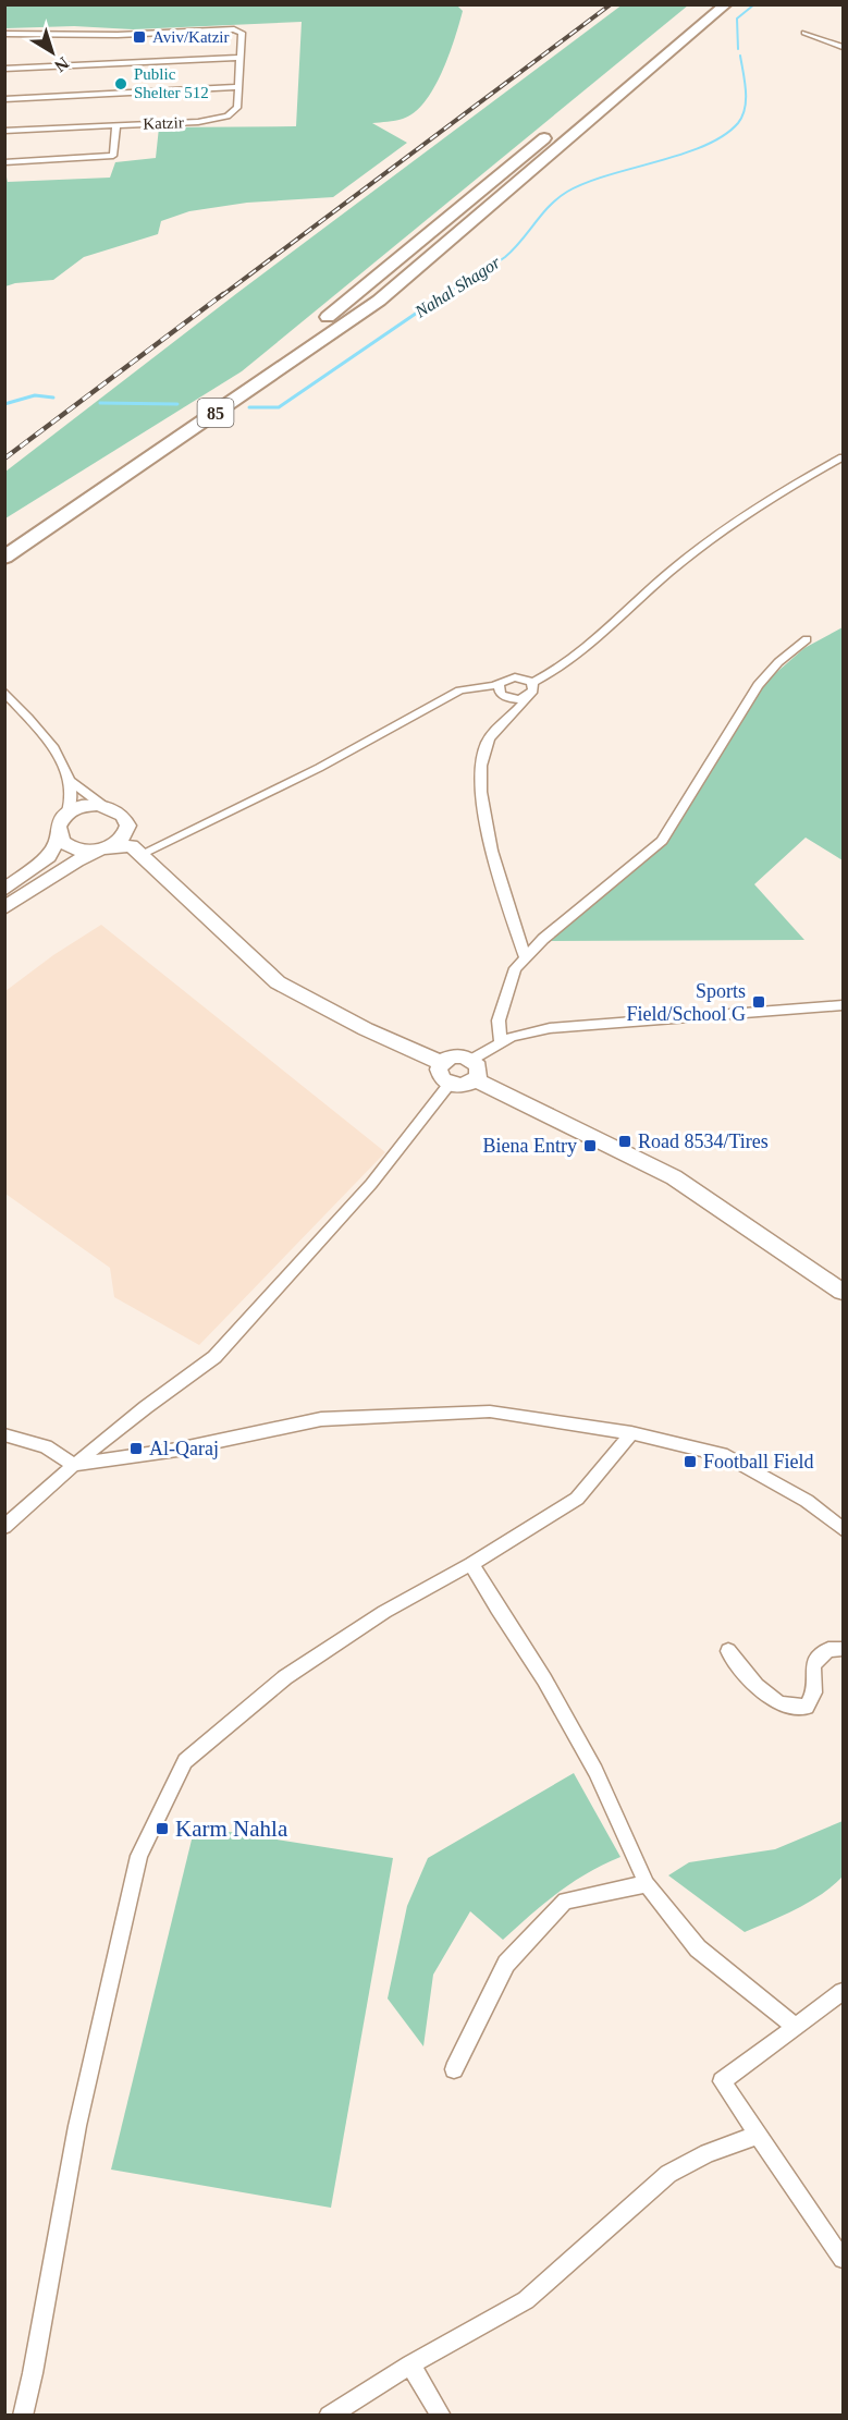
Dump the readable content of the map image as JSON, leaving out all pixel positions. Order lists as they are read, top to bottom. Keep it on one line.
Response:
{"streets":{"highway":["85"],"street":["Katzir"]},"water":["Nahal Shagor"],"places":{"transit":["Aviv/Katzir","Sports Field/School G","Road 8534/Tires","Biena Entry","Al-Qaraj","Football Field","Karm Nahla"],"other":["Public Shelter 512"]},"north":"bottom right"}
